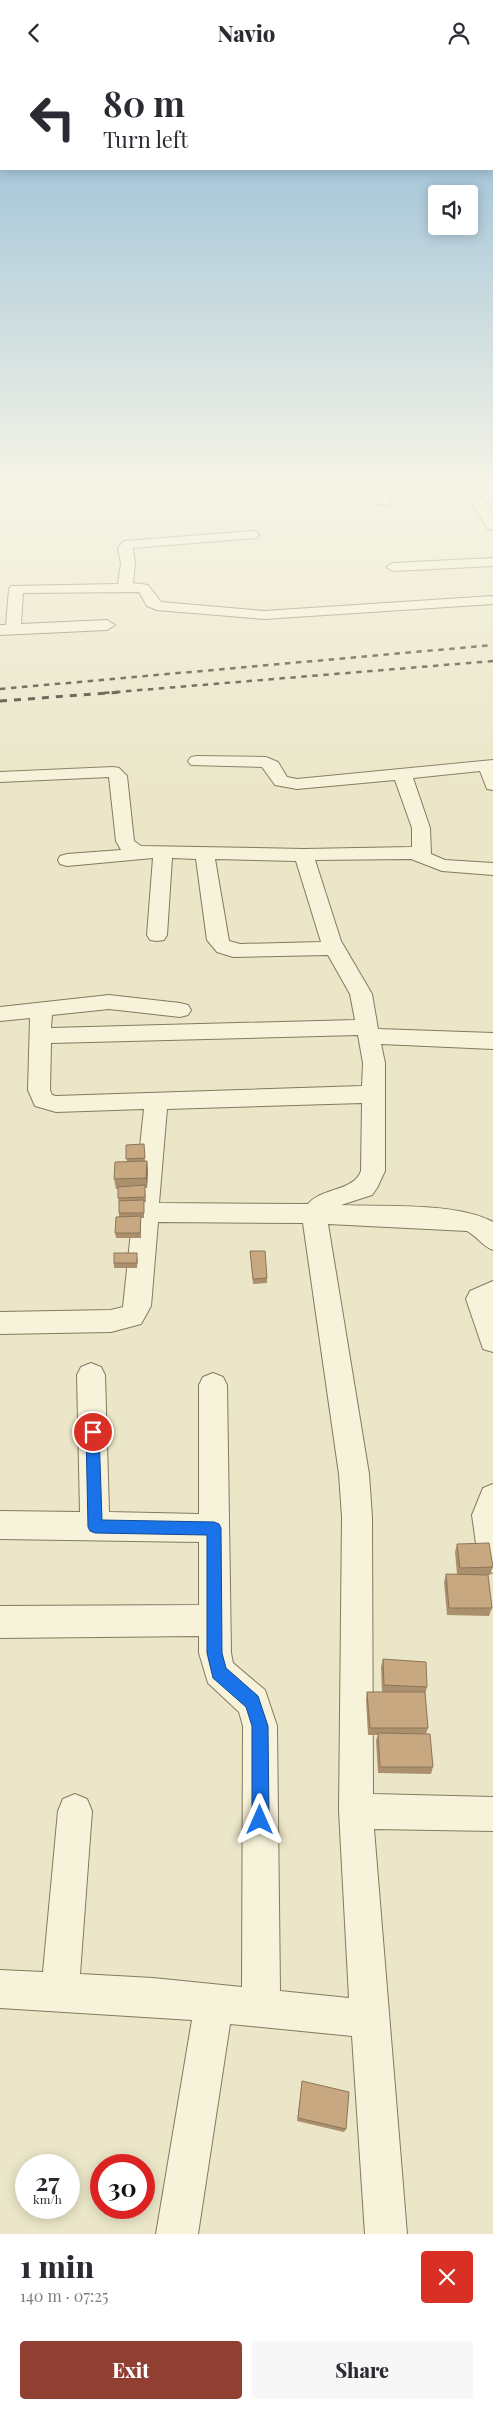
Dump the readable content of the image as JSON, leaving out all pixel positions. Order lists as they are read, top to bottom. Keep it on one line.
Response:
{"page":{"header":"Navio","turn":["80 m","Turn left"],"speed":"27 km/h","limit":"30","heading":["1 min","140 m · 07:25"],"buttons":["Exit","Share"]}}
